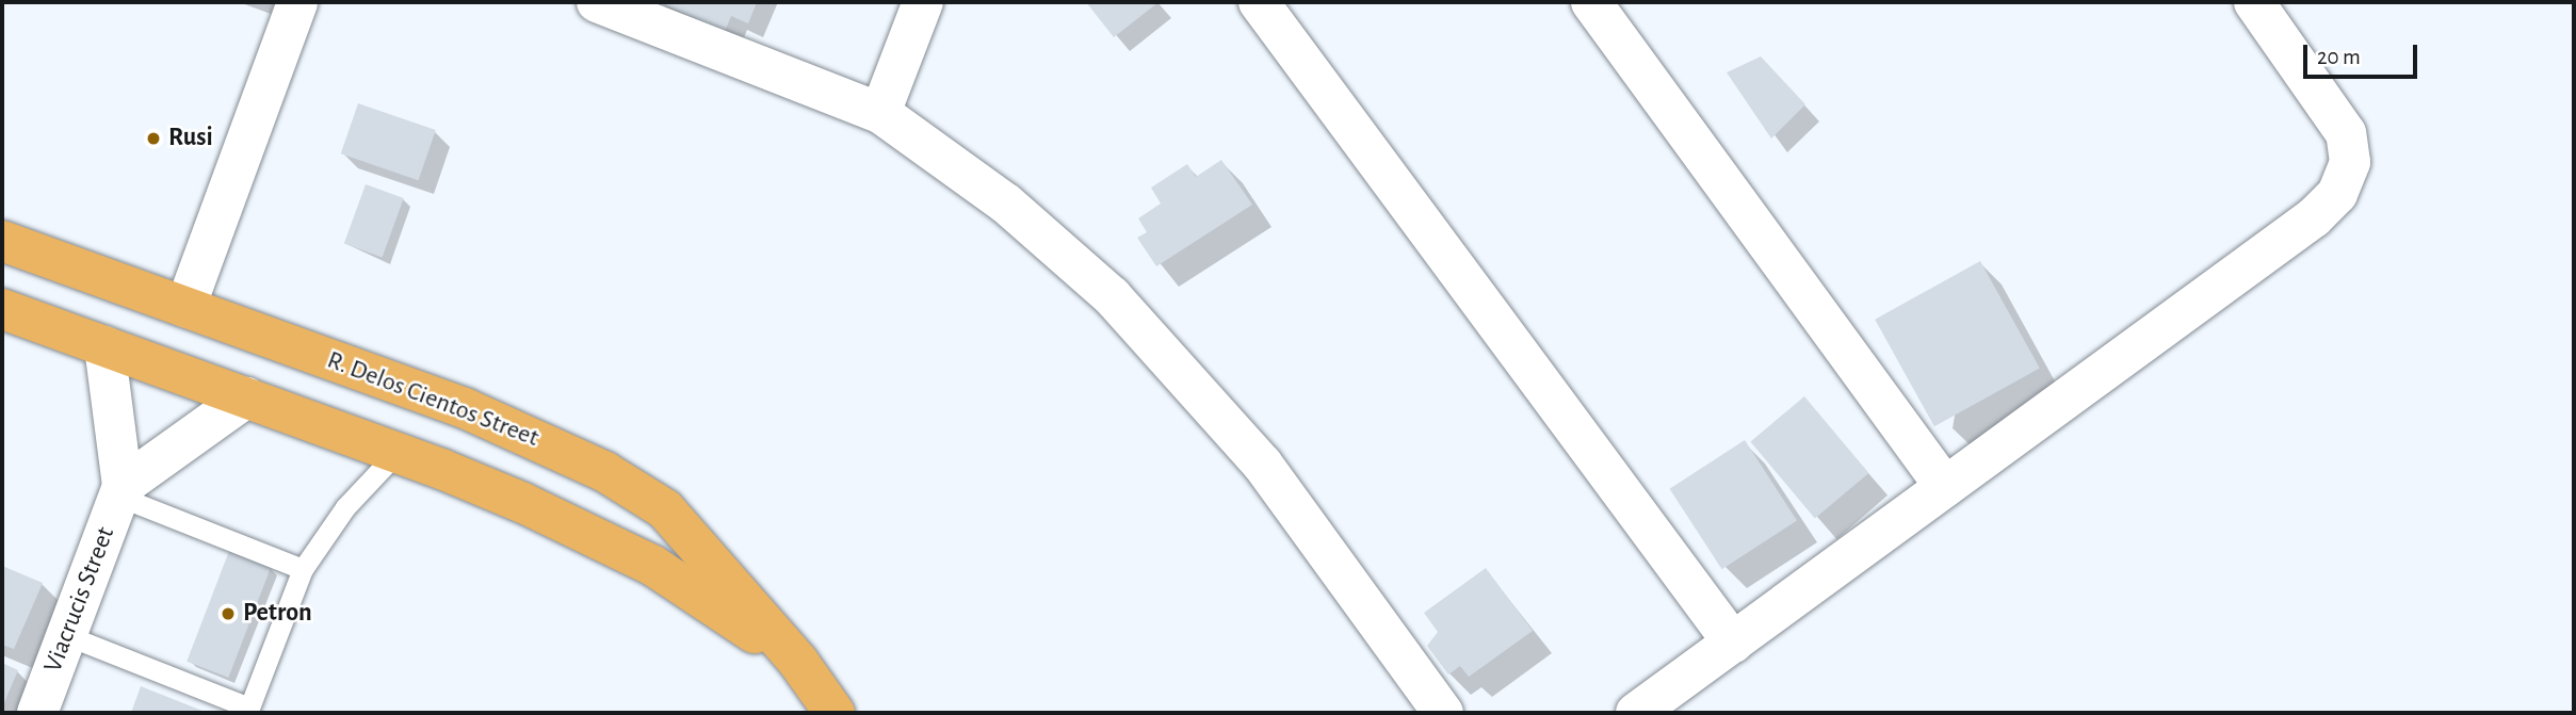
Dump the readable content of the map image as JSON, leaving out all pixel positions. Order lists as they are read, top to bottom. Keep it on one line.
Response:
{"streets":{"highway":["R. Delos Cientos Street"],"street":["Viacrucis Street"]},"crossings":[["R. Delos Cientos Street","Viacrucis Street"]],"places":["Rusi","Petron"],"scale_bar":"20 m"}
